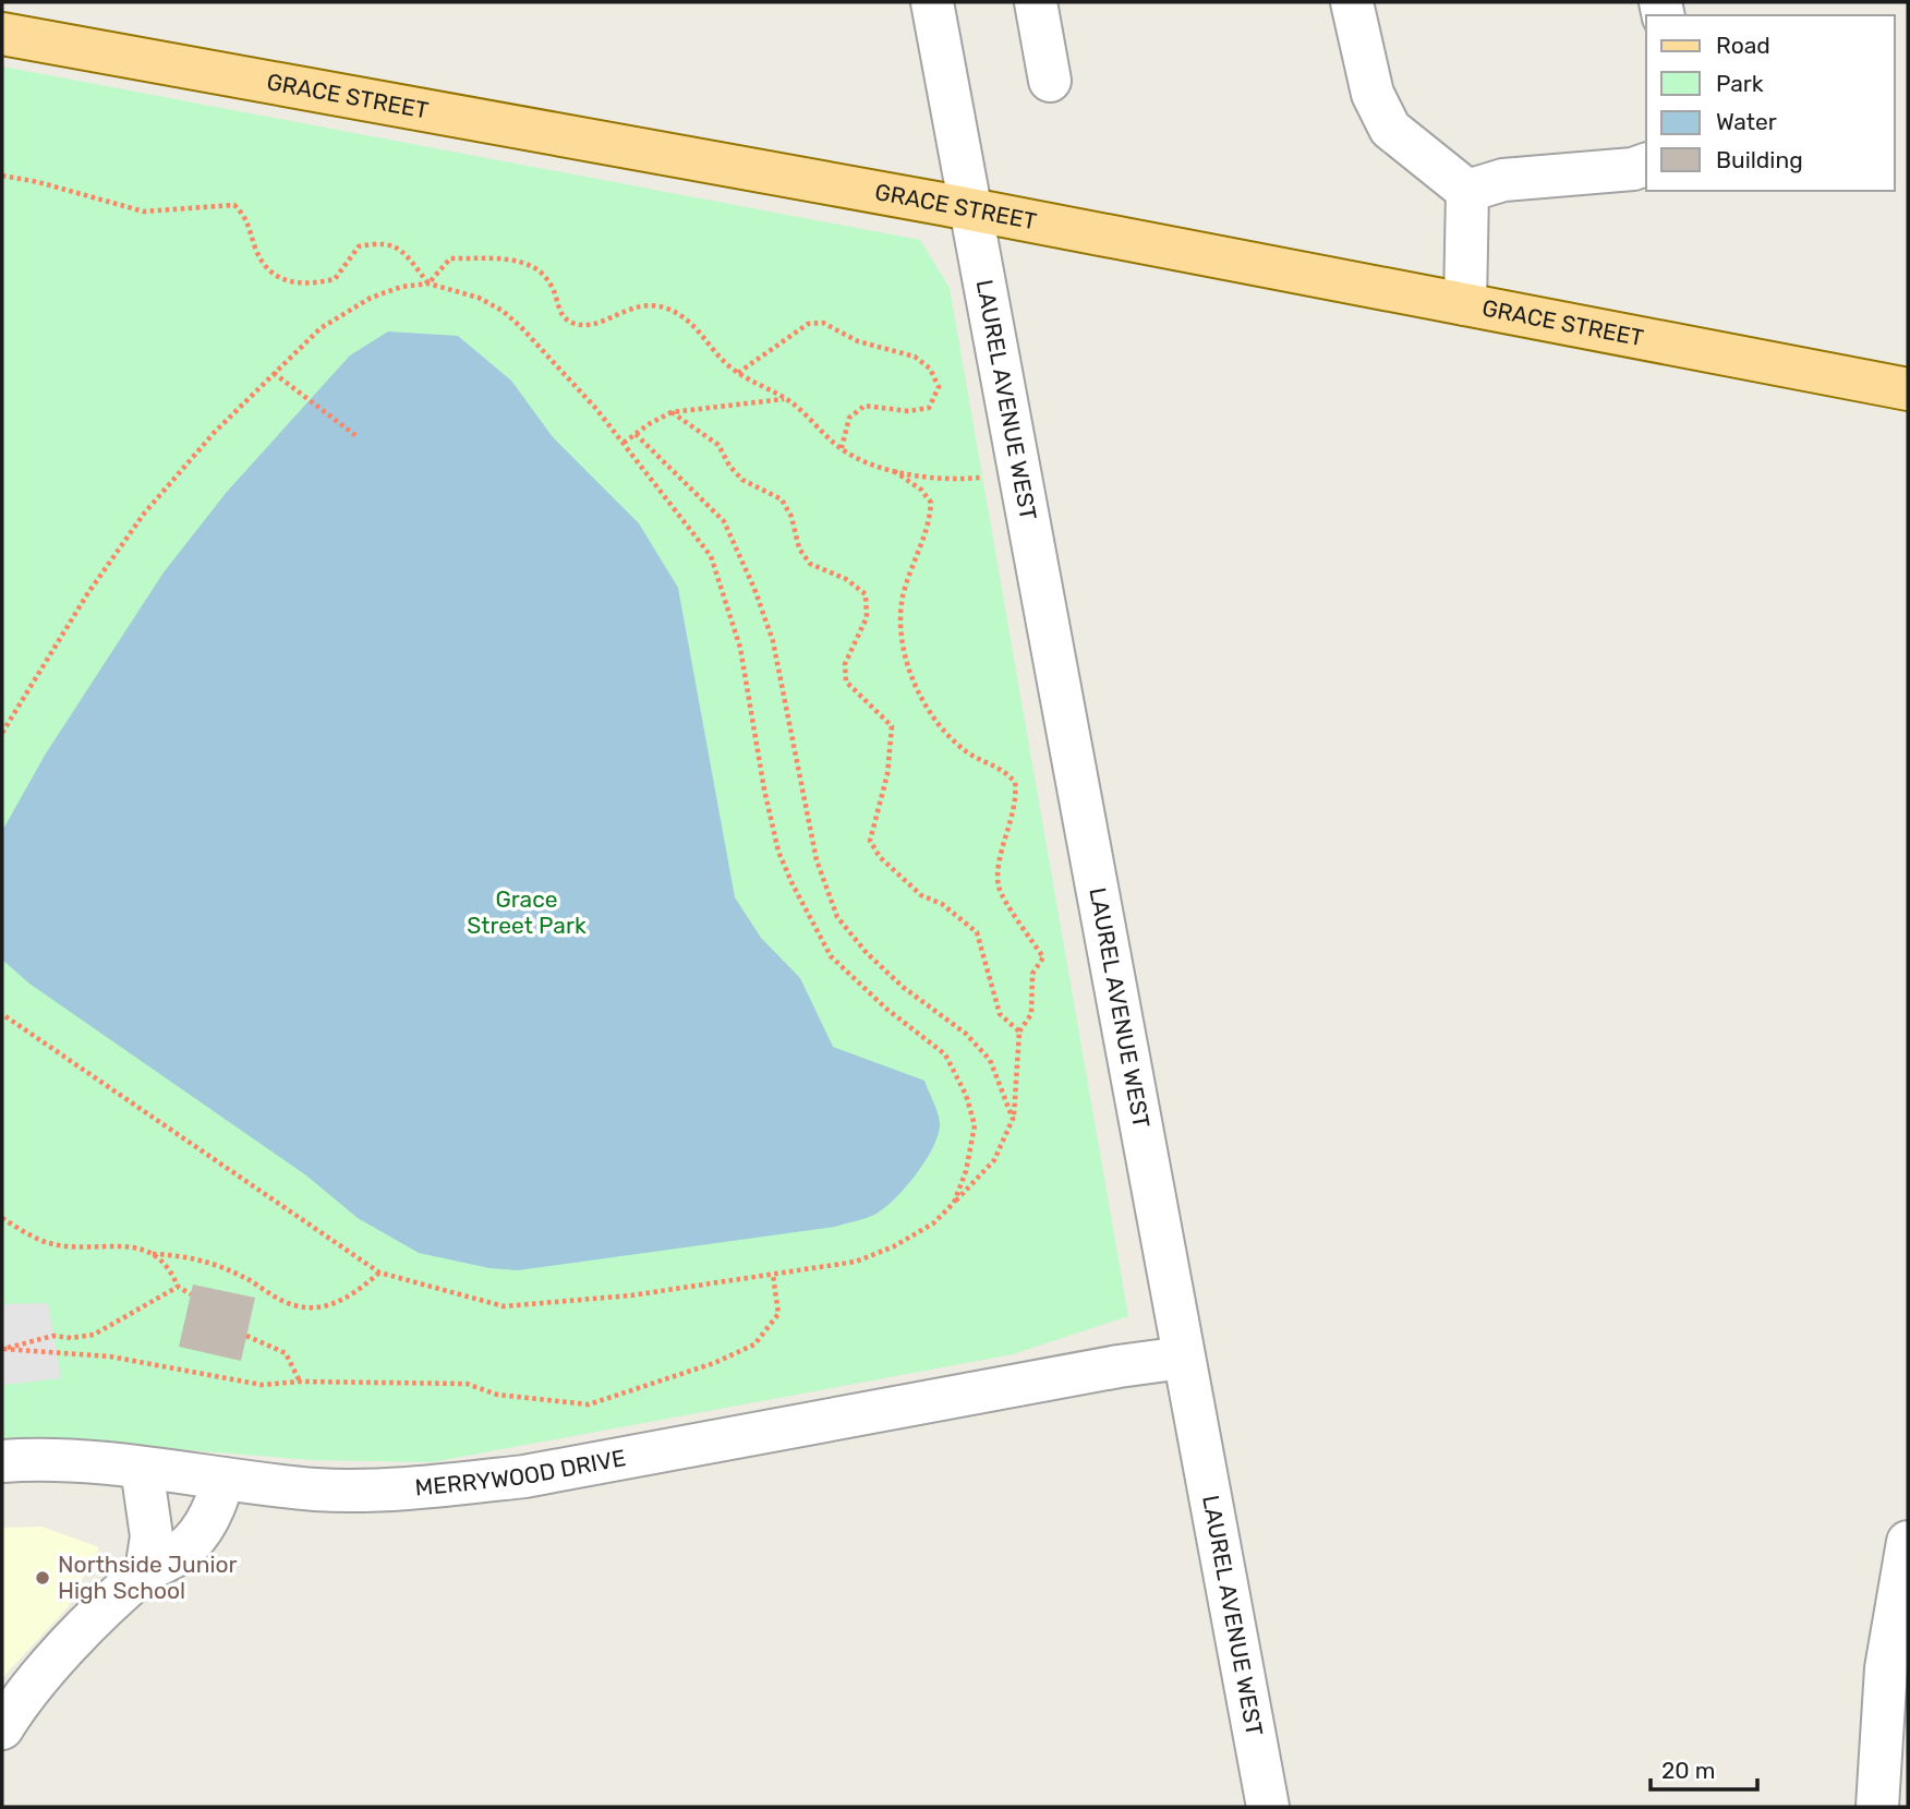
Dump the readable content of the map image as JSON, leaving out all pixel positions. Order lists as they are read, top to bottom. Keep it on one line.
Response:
{"streets":{"main road":["GRACE STREET"],"street":["LAUREL AVENUE WEST","MERRYWOOD DRIVE"]},"crossings":[["GRACE STREET","LAUREL AVENUE WEST"],["LAUREL AVENUE WEST","MERRYWOOD DRIVE"]],"parks":["Grace Street Park"],"places":["Northside Junior High School"],"legend":["Road","Park","Water","Building"],"scale_bar":"20 m"}
